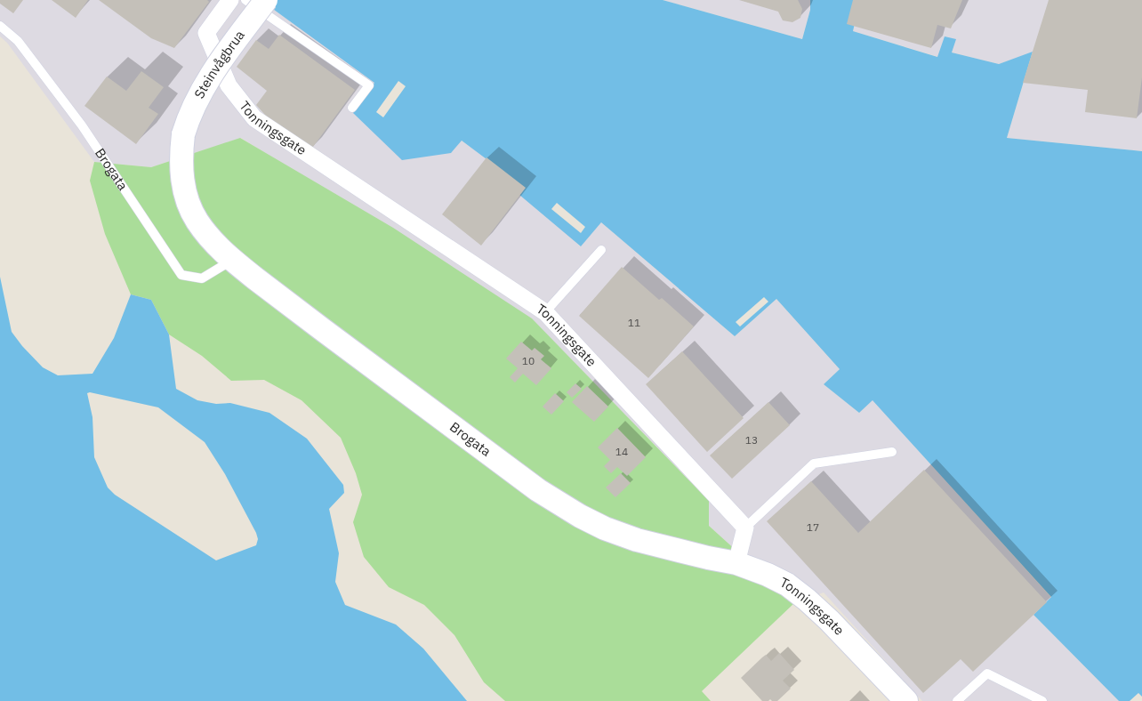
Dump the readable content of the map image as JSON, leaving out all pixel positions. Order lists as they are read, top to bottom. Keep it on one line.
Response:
{"streets":{"main road":["Steinvågbrua","Tonningsgate","Brogata"]},"crossings":[["Steinvågbrua","Brogata"],["Tonningsgate","Brogata"]],"house_numbers":["11","10","13","14","17"]}
